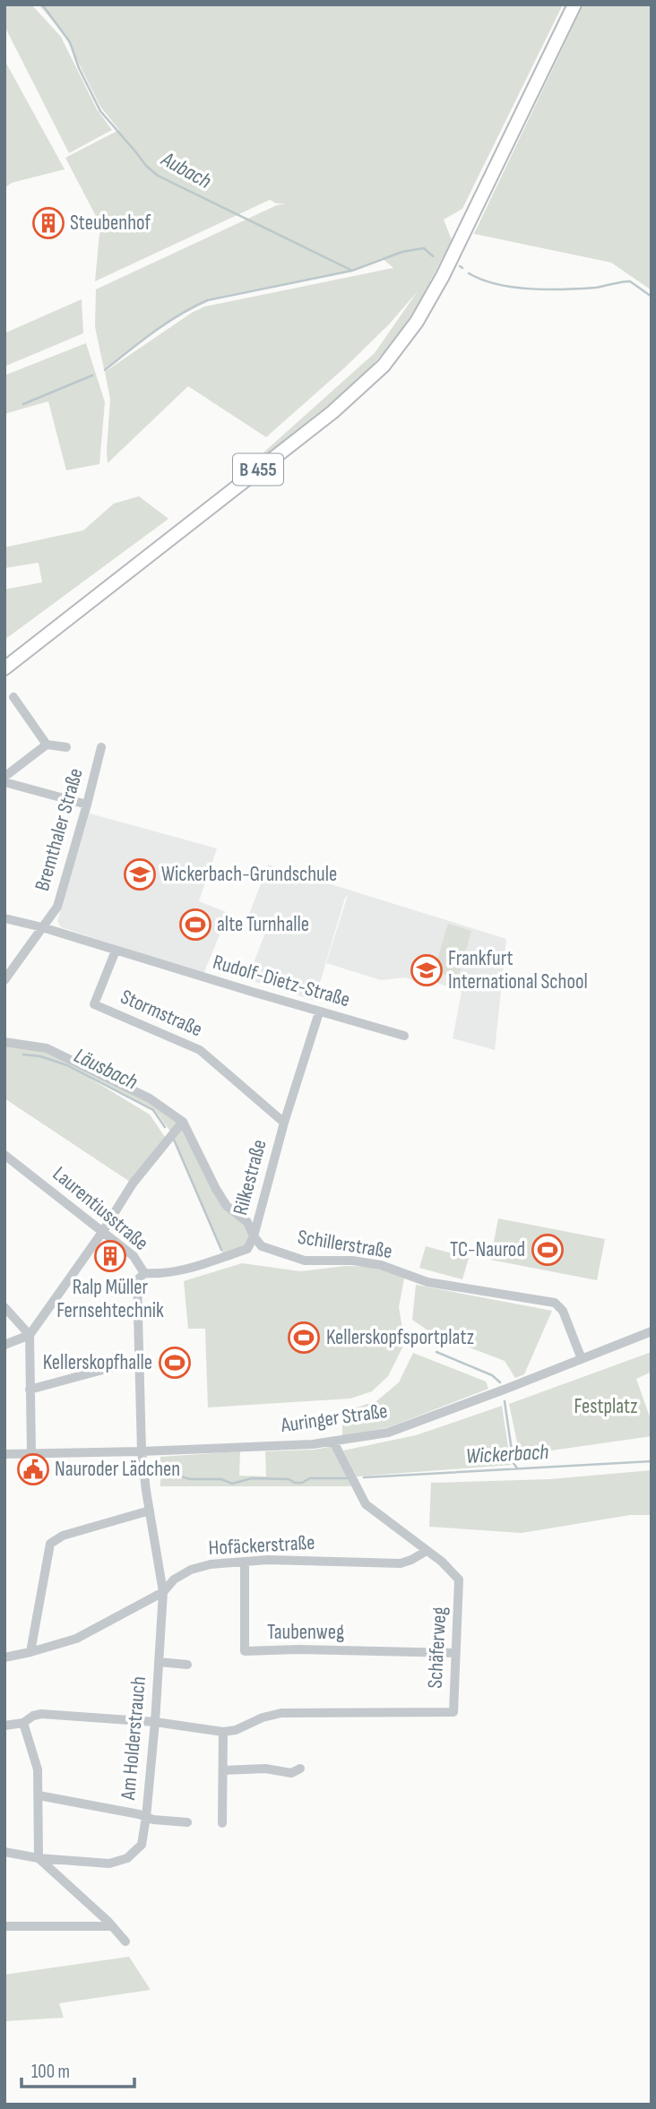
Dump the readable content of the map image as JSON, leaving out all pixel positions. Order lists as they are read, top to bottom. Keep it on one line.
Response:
{"streets":{"main road":["B 455"],"street":["Bremthaler Straße","Rudolf-Dietz-Straße","Stormstraße","Rilkestraße","Laurentiusstraße","Schillerstraße","Auringer Straße","Hofäckerstraße","Taubenweg","Schäferweg","Am Holderstrauch"]},"crossings":[["Bremthaler Straße","Rudolf-Dietz-Straße"],["Rudolf-Dietz-Straße","Stormstraße"],["Rudolf-Dietz-Straße","Rilkestraße"],["Stormstraße","Rilkestraße"],["Rilkestraße","Laurentiusstraße"],["Rilkestraße","Schillerstraße"],["Laurentiusstraße","Auringer Straße"],["Laurentiusstraße","Am Holderstrauch"],["Schillerstraße","Auringer Straße"],["Auringer Straße","Schäferweg"],["Auringer Straße","Am Holderstrauch"],["Hofäckerstraße","Taubenweg"],["Hofäckerstraße","Schäferweg"],["Hofäckerstraße","Am Holderstrauch"],["Taubenweg","Schäferweg"],["Schäferweg","Am Holderstrauch"]],"water":["Aubach","Läusbach","Wickerbach"],"parks":["Festplatz"],"places":{"building":["Steubenhof","Ralp Müller Fernsehtechnik"],"school or university":["Wickerbach-Grundschule","Frankfurt International School"],"sports":["alte Turnhalle","TC-Naurod","Kellerskopfsportplatz","Kellerskopfhalle"],"public building":["Nauroder Lädchen"]},"scale_bar":"100 m"}
